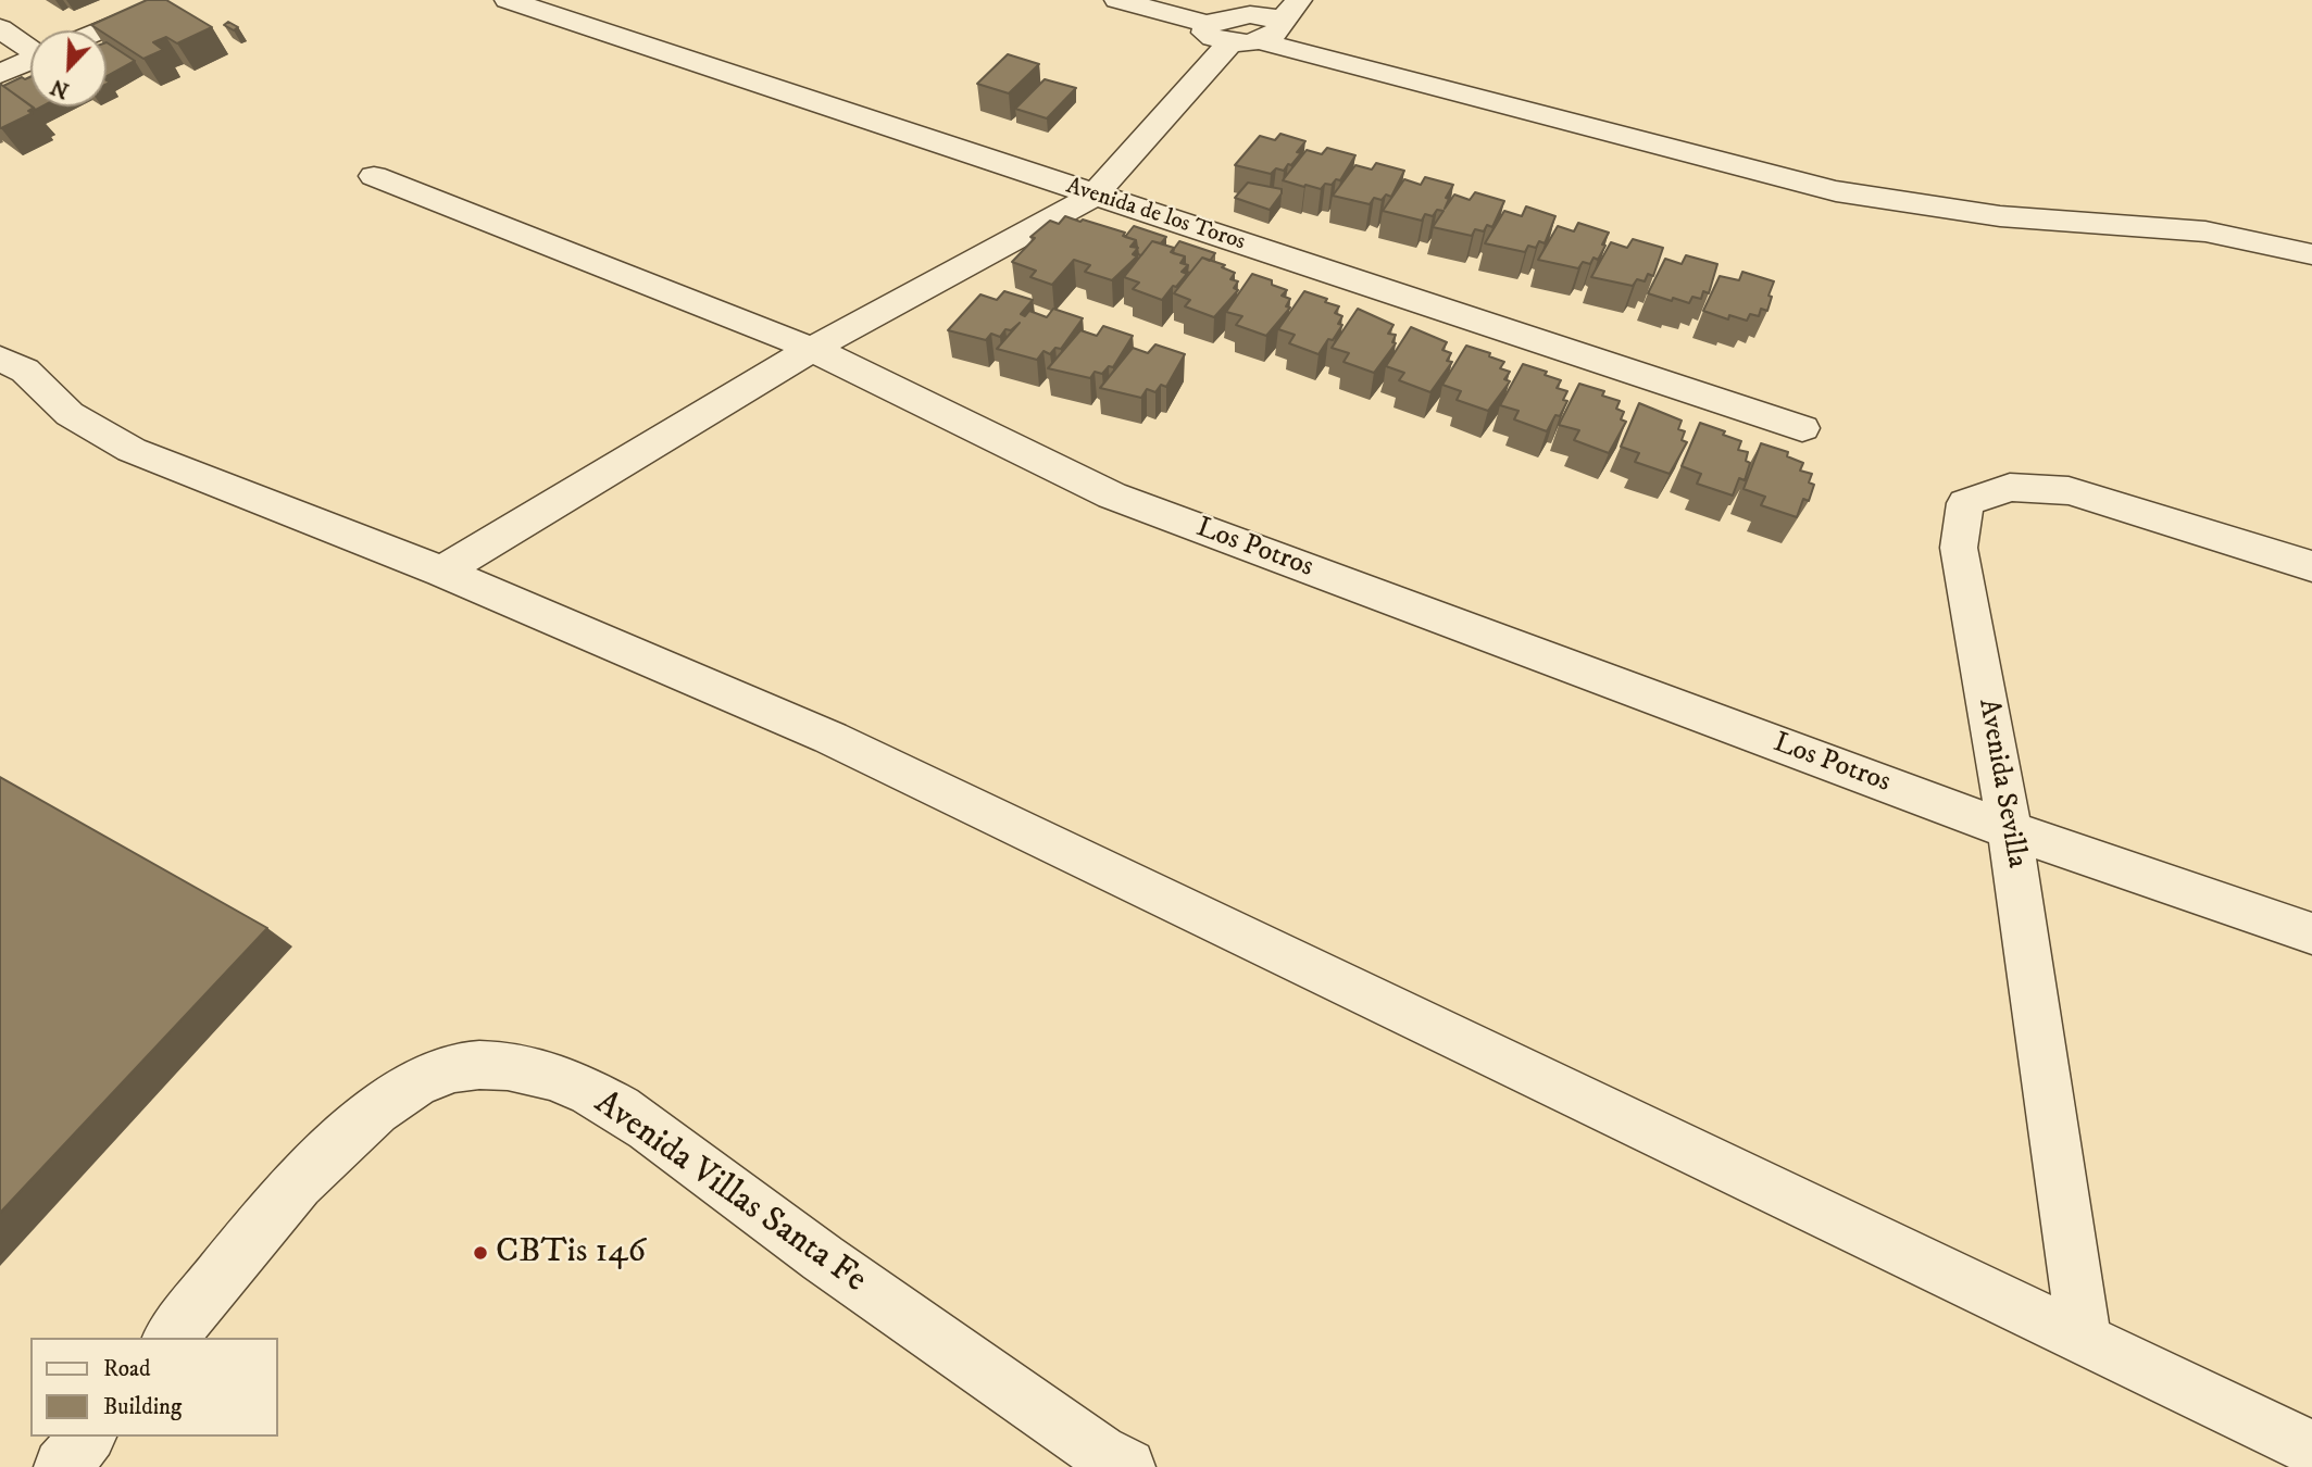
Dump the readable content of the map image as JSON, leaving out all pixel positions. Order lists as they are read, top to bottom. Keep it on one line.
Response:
{"streets":{"street":["Avenida de los Toros","Los Potros","Avenida Sevilla","Avenida Villas Santa Fe"]},"crossings":[["Los Potros","Avenida Sevilla"]],"places":["CBTis 146"],"legend":["Road","Building"],"north":"bottom left"}
